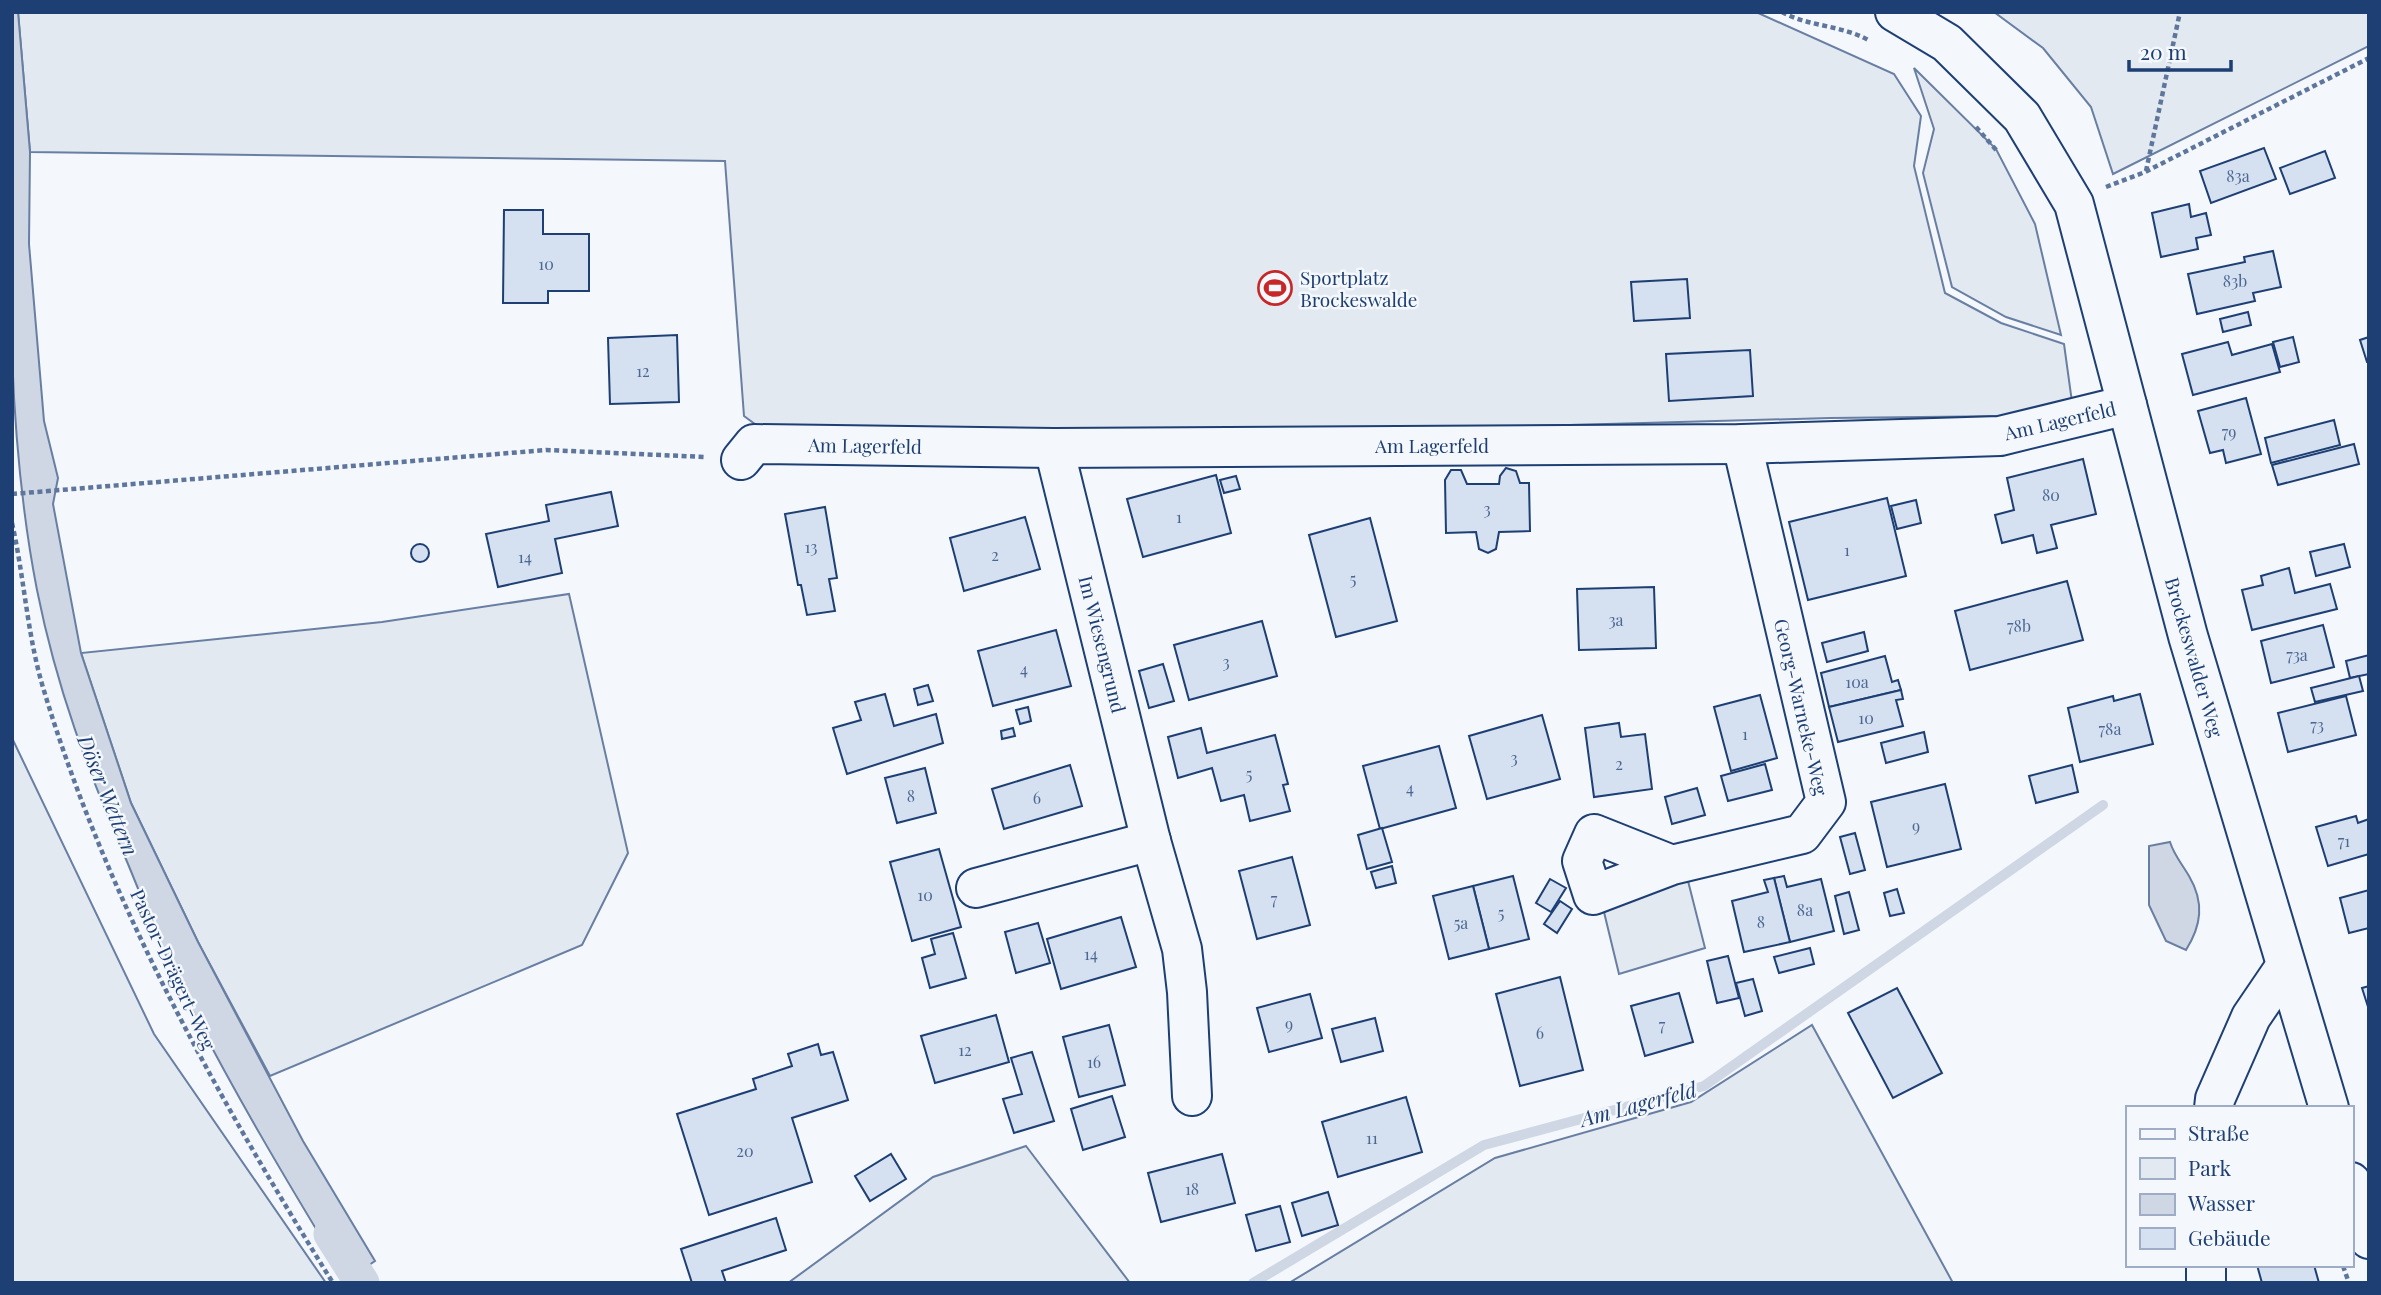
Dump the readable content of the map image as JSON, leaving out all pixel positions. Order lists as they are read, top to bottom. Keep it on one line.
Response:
{"streets":{"street":["Am Lagerfeld","Im Wiesengrund","Brockeswalder Weg","Georg-Warneke-Weg"],"path":["Pastor-Drägert-Weg"]},"crossings":[["Am Lagerfeld","Im Wiesengrund"],["Am Lagerfeld","Brockeswalder Weg"],["Am Lagerfeld","Georg-Warneke-Weg"]],"water":["Döser Wettern","Am Lagerfeld"],"places":{"sports":["Sportplatz Brockeswalde"]},"house_numbers":["83a","10","83b","12","79","80","3","1","13","1","2","14","5","3a","78b","73a","3","4","10a","10","73","78a","1","3","2","5","4","8","6","9","71","10","7","8a","5","8","5a","14","9","7","6","12","16","11","20","18"],"legend":["Straße","Park","Wasser","Gebäude"],"scale_bar":"20 m"}
